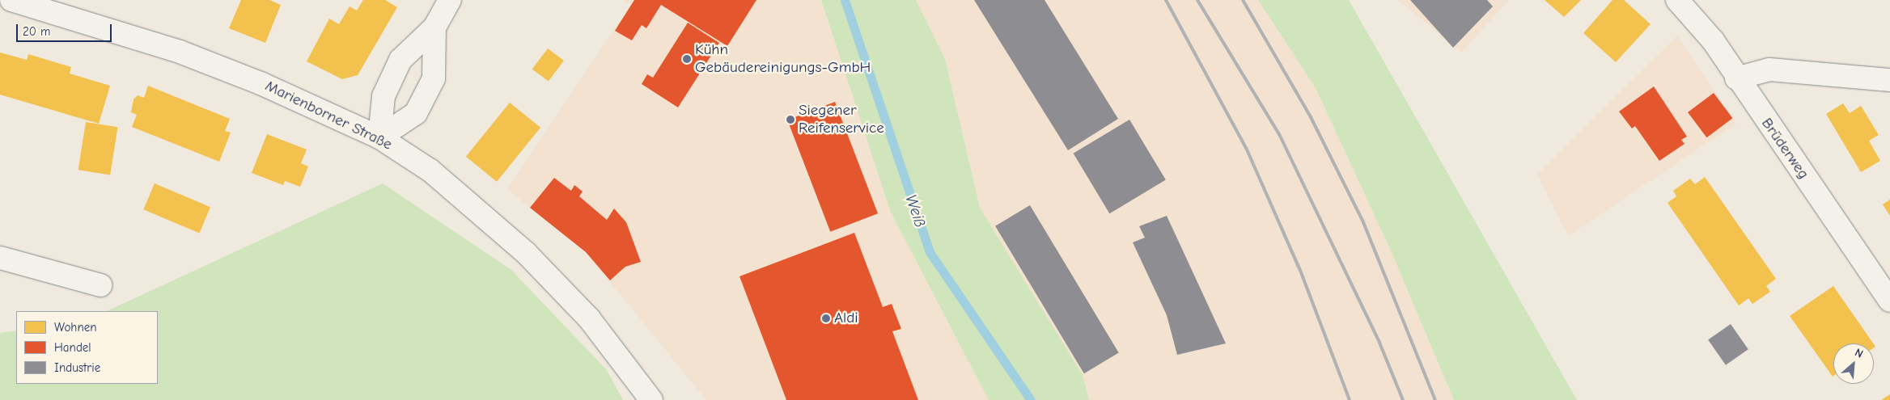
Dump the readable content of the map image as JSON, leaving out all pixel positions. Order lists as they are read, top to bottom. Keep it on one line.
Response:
{"streets":{"street":["Marienborner Straße","Brüderweg"]},"water":["Weiß"],"places":["Kühn Gebäudereinigungs-GmbH","Siegener Reifenservice","Aldi"],"legend":["Wohnen","Handel","Industrie"],"scale_bar":"20 m","north":"top right"}
